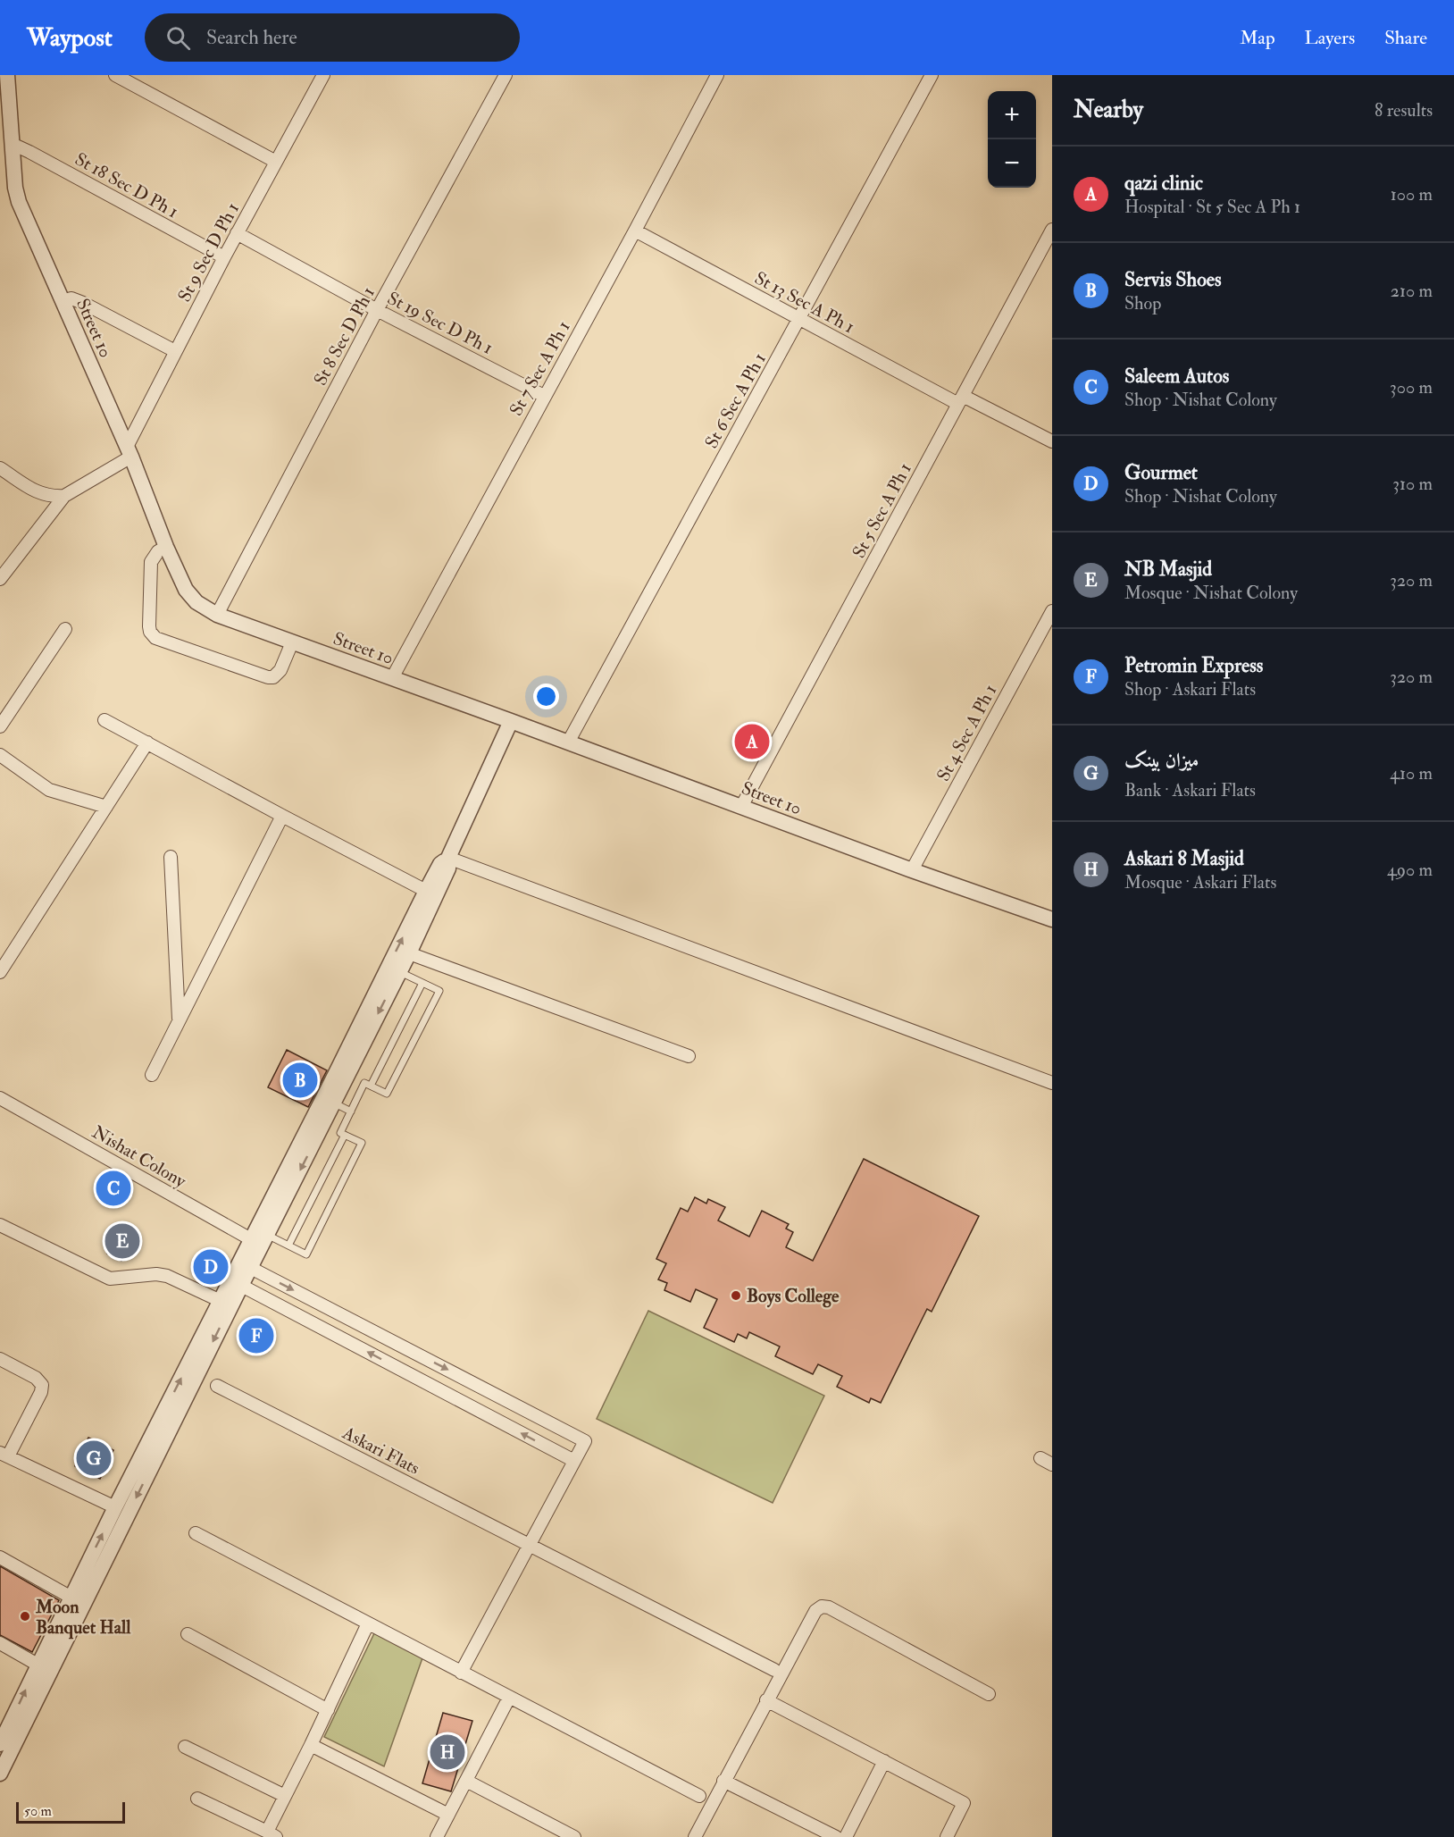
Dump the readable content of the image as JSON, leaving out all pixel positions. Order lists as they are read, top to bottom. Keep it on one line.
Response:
{"streets":{"street":["St 18 Sec D Ph 1","St 9 Sec D Ph 1","St 13 Sec A Ph 1","St 19 Sec D Ph 1","Street 10","St 8 Sec D Ph 1","St 7 Sec A Ph 1","St 6 Sec A Ph 1","St 5 Sec A Ph 1","St 4 Sec A Ph 1","Nishat Colony","Askari Flats"]},"crossings":[["St 18 Sec D Ph 1","St 9 Sec D Ph 1"],["St 18 Sec D Ph 1","Street 10"],["St 9 Sec D Ph 1","St 19 Sec D Ph 1"],["St 9 Sec D Ph 1","Street 10"],["St 13 Sec A Ph 1","St 7 Sec A Ph 1"],["St 13 Sec A Ph 1","St 6 Sec A Ph 1"],["St 13 Sec A Ph 1","St 5 Sec A Ph 1"],["St 19 Sec D Ph 1","St 8 Sec D Ph 1"],["St 19 Sec D Ph 1","St 7 Sec A Ph 1"],["Street 10","St 8 Sec D Ph 1"],["Street 10","St 7 Sec A Ph 1"],["Street 10","St 6 Sec A Ph 1"],["Street 10","St 5 Sec A Ph 1"],["Street 10","St 4 Sec A Ph 1"]],"places":["Boys College","Moon Banquet Hall"],"scale_bar":"50 m","page":{"header":"Waypost","search":"Search here","nav":["Map","Layers","Share"],"heading":["Nearby","8 results"],"map_buttons":["+","−"],"list":[{"mark":"A","name":"qazi clinic","note":"Hospital · St 5 Sec A Ph 1","value":"100 m"},{"mark":"B","name":"Servis Shoes","note":"Shop","value":"210 m"},{"mark":"C","name":"Saleem Autos","note":"Shop · Nishat Colony","value":"300 m"},{"mark":"D","name":"Gourmet","note":"Shop · Nishat Colony","value":"310 m"},{"mark":"E","name":"NB Masjid","note":"Mosque · Nishat Colony","value":"320 m"},{"mark":"F","name":"Petromin Express","note":"Shop · Askari Flats","value":"320 m"},{"mark":"G","name":"میزان بینک","note":"Bank · Askari Flats","value":"410 m"},{"mark":"H","name":"Askari 8 Masjid","note":"Mosque · Askari Flats","value":"490 m"}],"pins":["A","B","C","E","D","F","G","H"],"scale":"50 m"}}
